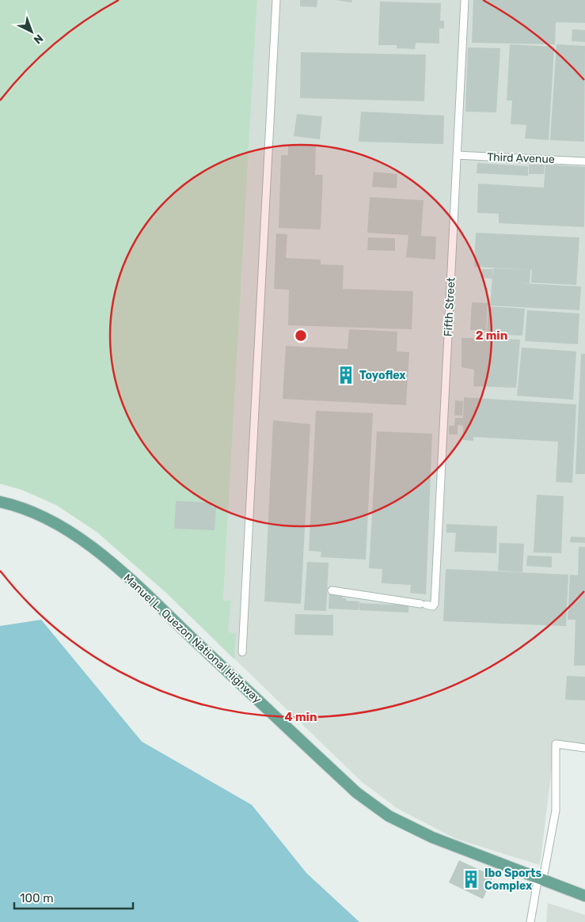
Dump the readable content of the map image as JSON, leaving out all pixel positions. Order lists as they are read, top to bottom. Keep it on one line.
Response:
{"streets":{"main road":["Manuel L. Quezon National Highway"],"street":["Third Avenue","Fifth Street"]},"crossings":[["Third Avenue","Fifth Street"]],"places":{"building":["Toyoflex","Ibo Sports Complex"]},"scale_bar":"100 m","north":"bottom right","rings":["2 min","4 min"]}
